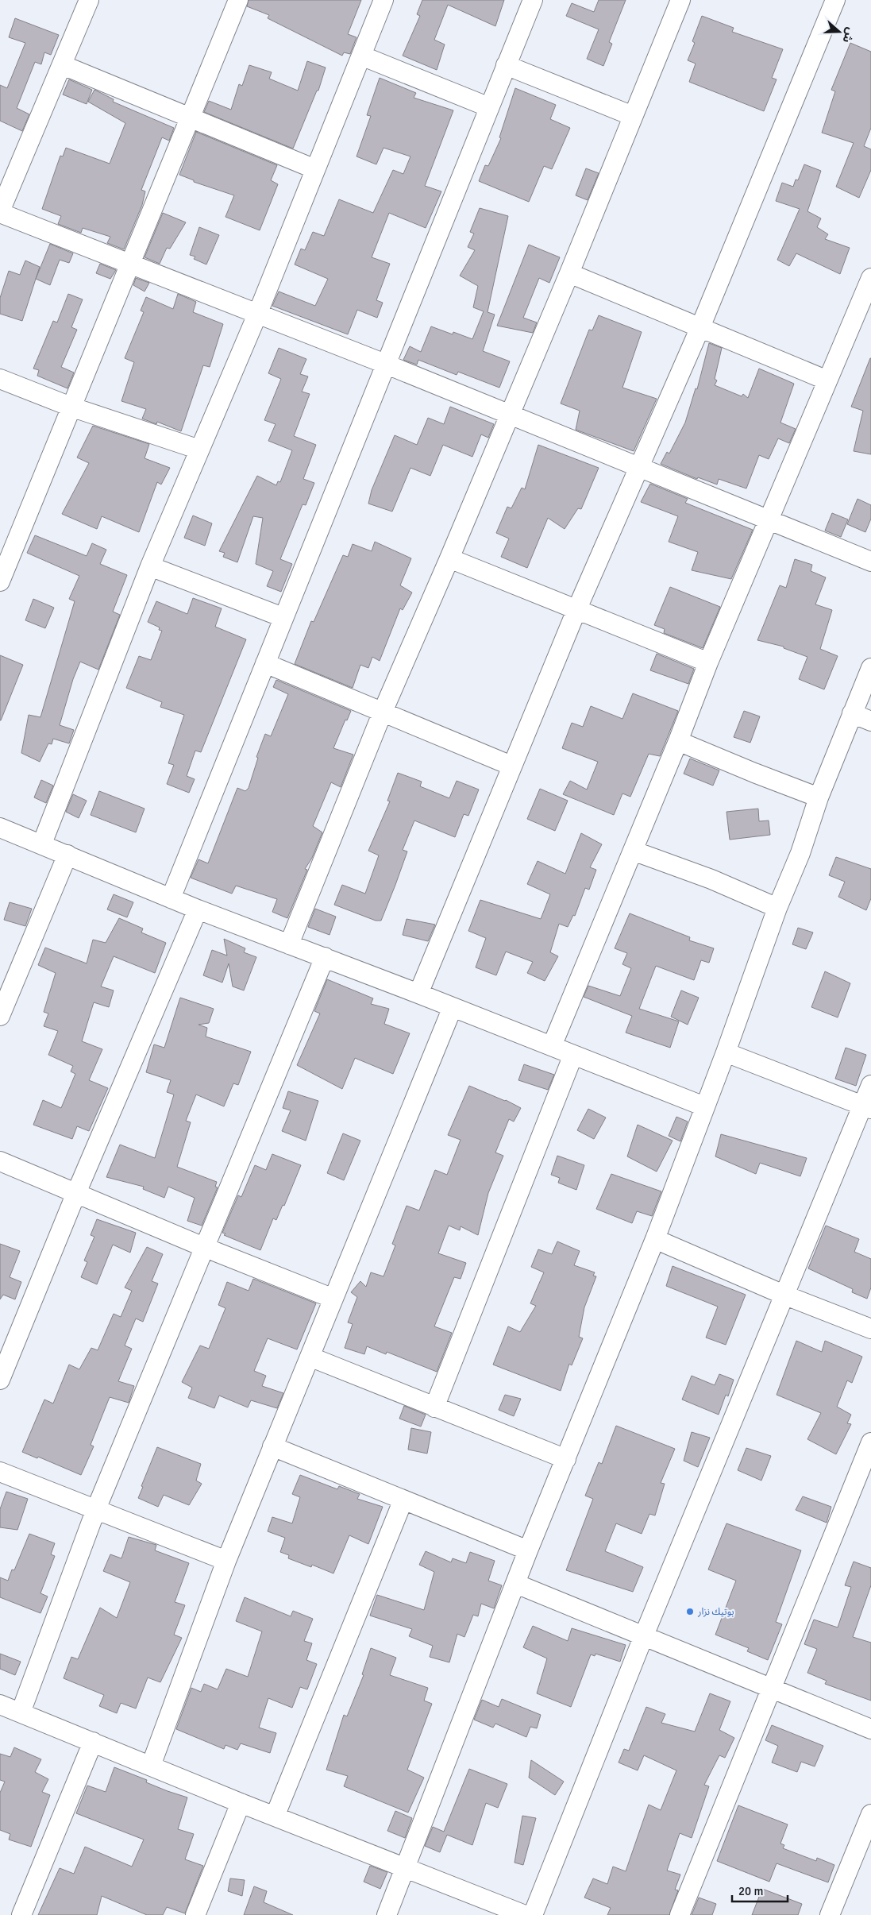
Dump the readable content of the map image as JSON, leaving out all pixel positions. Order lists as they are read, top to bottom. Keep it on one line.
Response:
{"places":["بوتيك نزار"],"scale_bar":"20 m","north":"right"}
